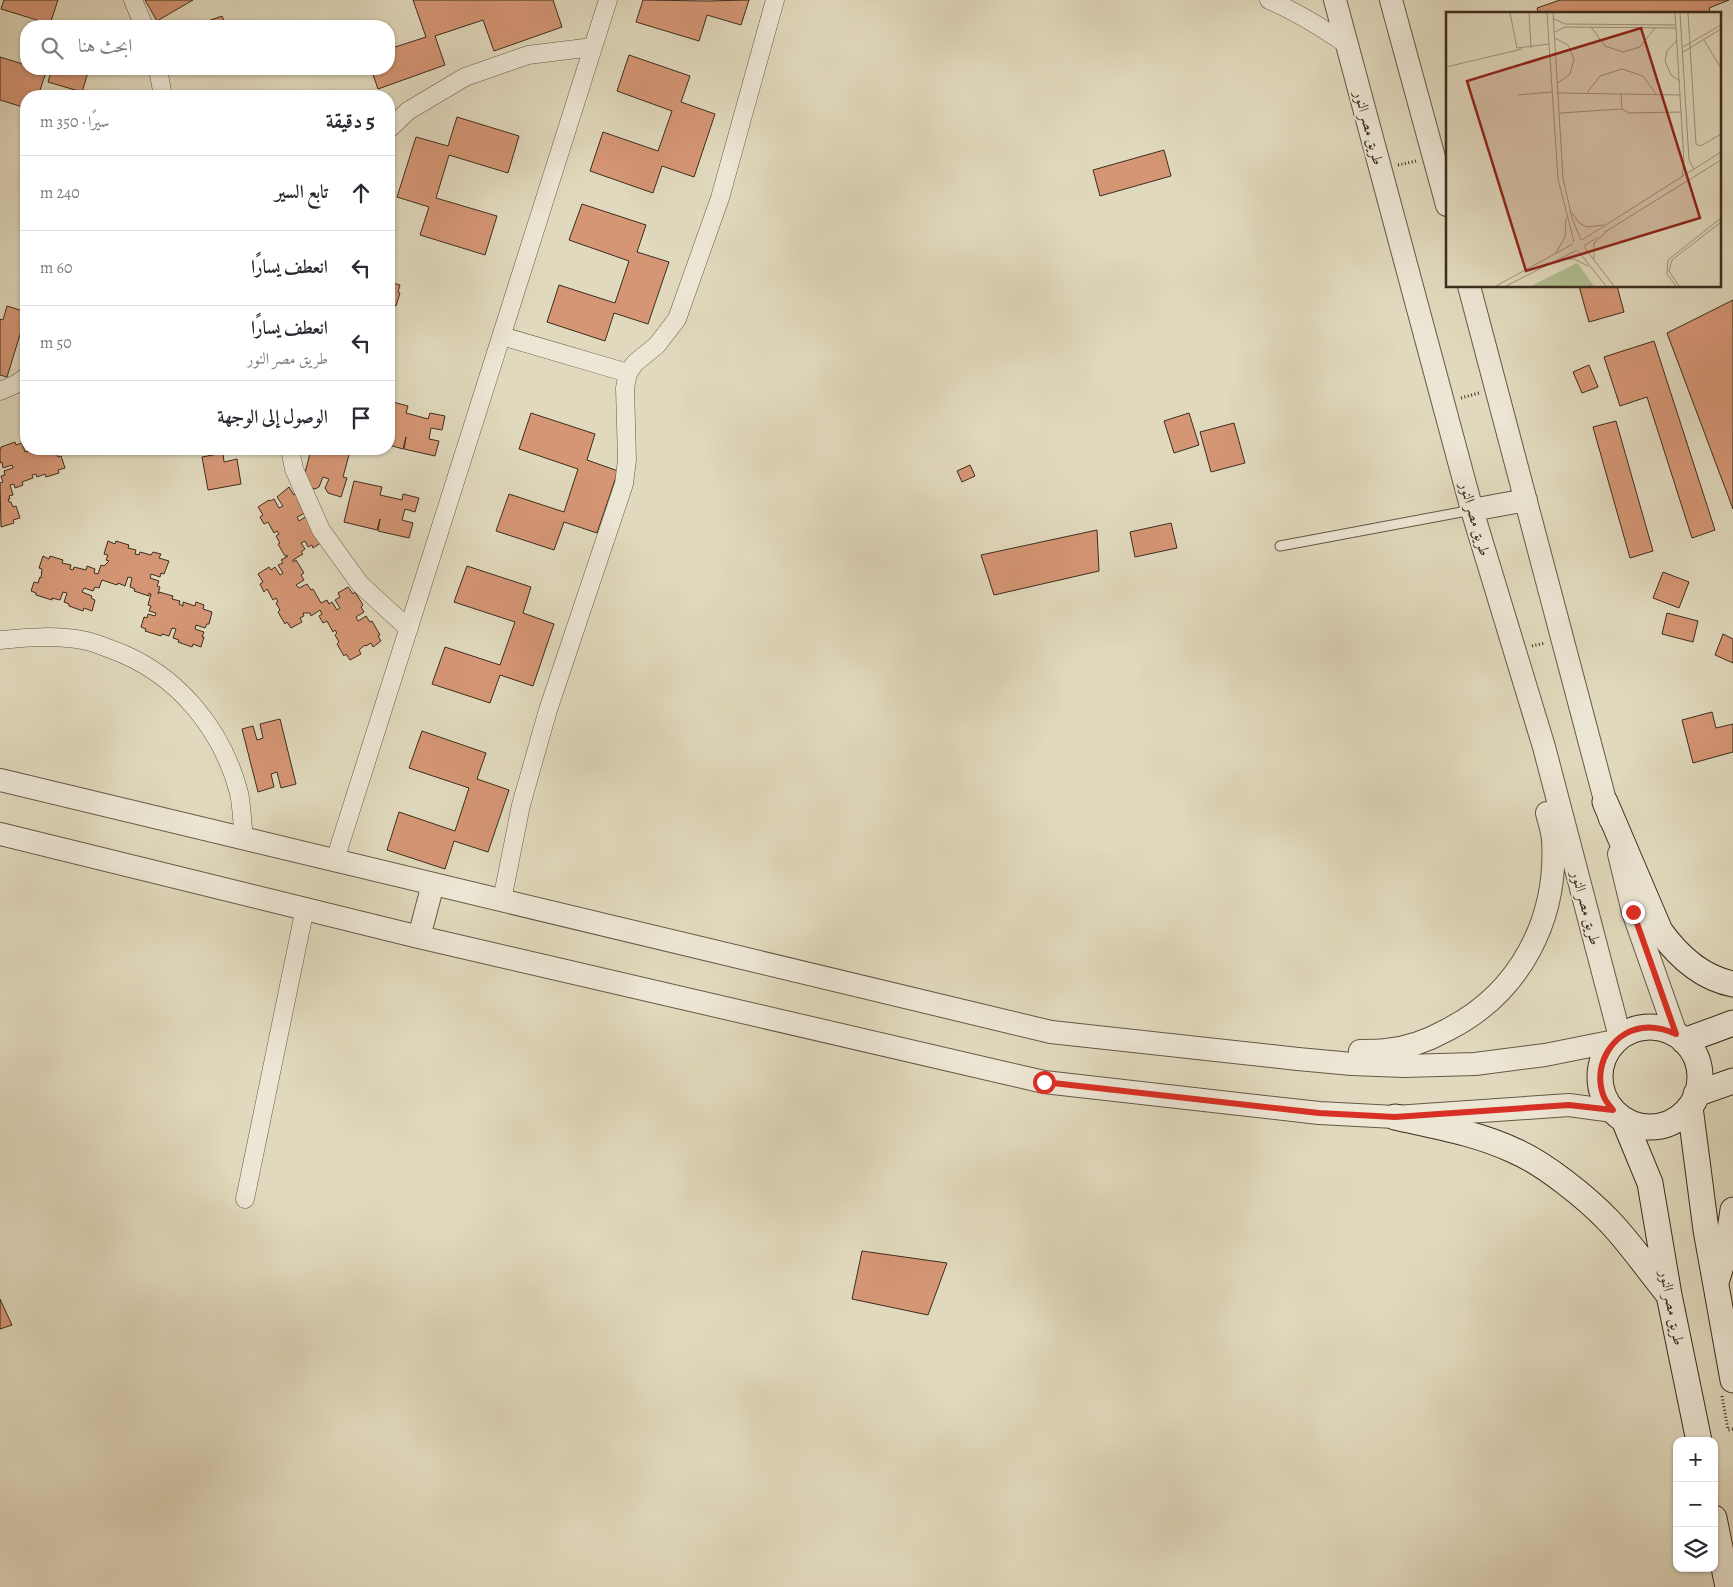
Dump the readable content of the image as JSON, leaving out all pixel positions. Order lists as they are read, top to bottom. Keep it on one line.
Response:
{"streets":{"main road":["طريق مصر النور"]},"page":{"search":"ابحث هنا","heading":["5 دقيقة","سيرًا · 350 m"],"list":[["تابع السير","240 m"],["انعطف يسارًا","60 m"],["انعطف يسارًا","طريق مصر النور","50 m"],"الوصول إلى الوجهة"],"map_buttons":["+","−"]}}
